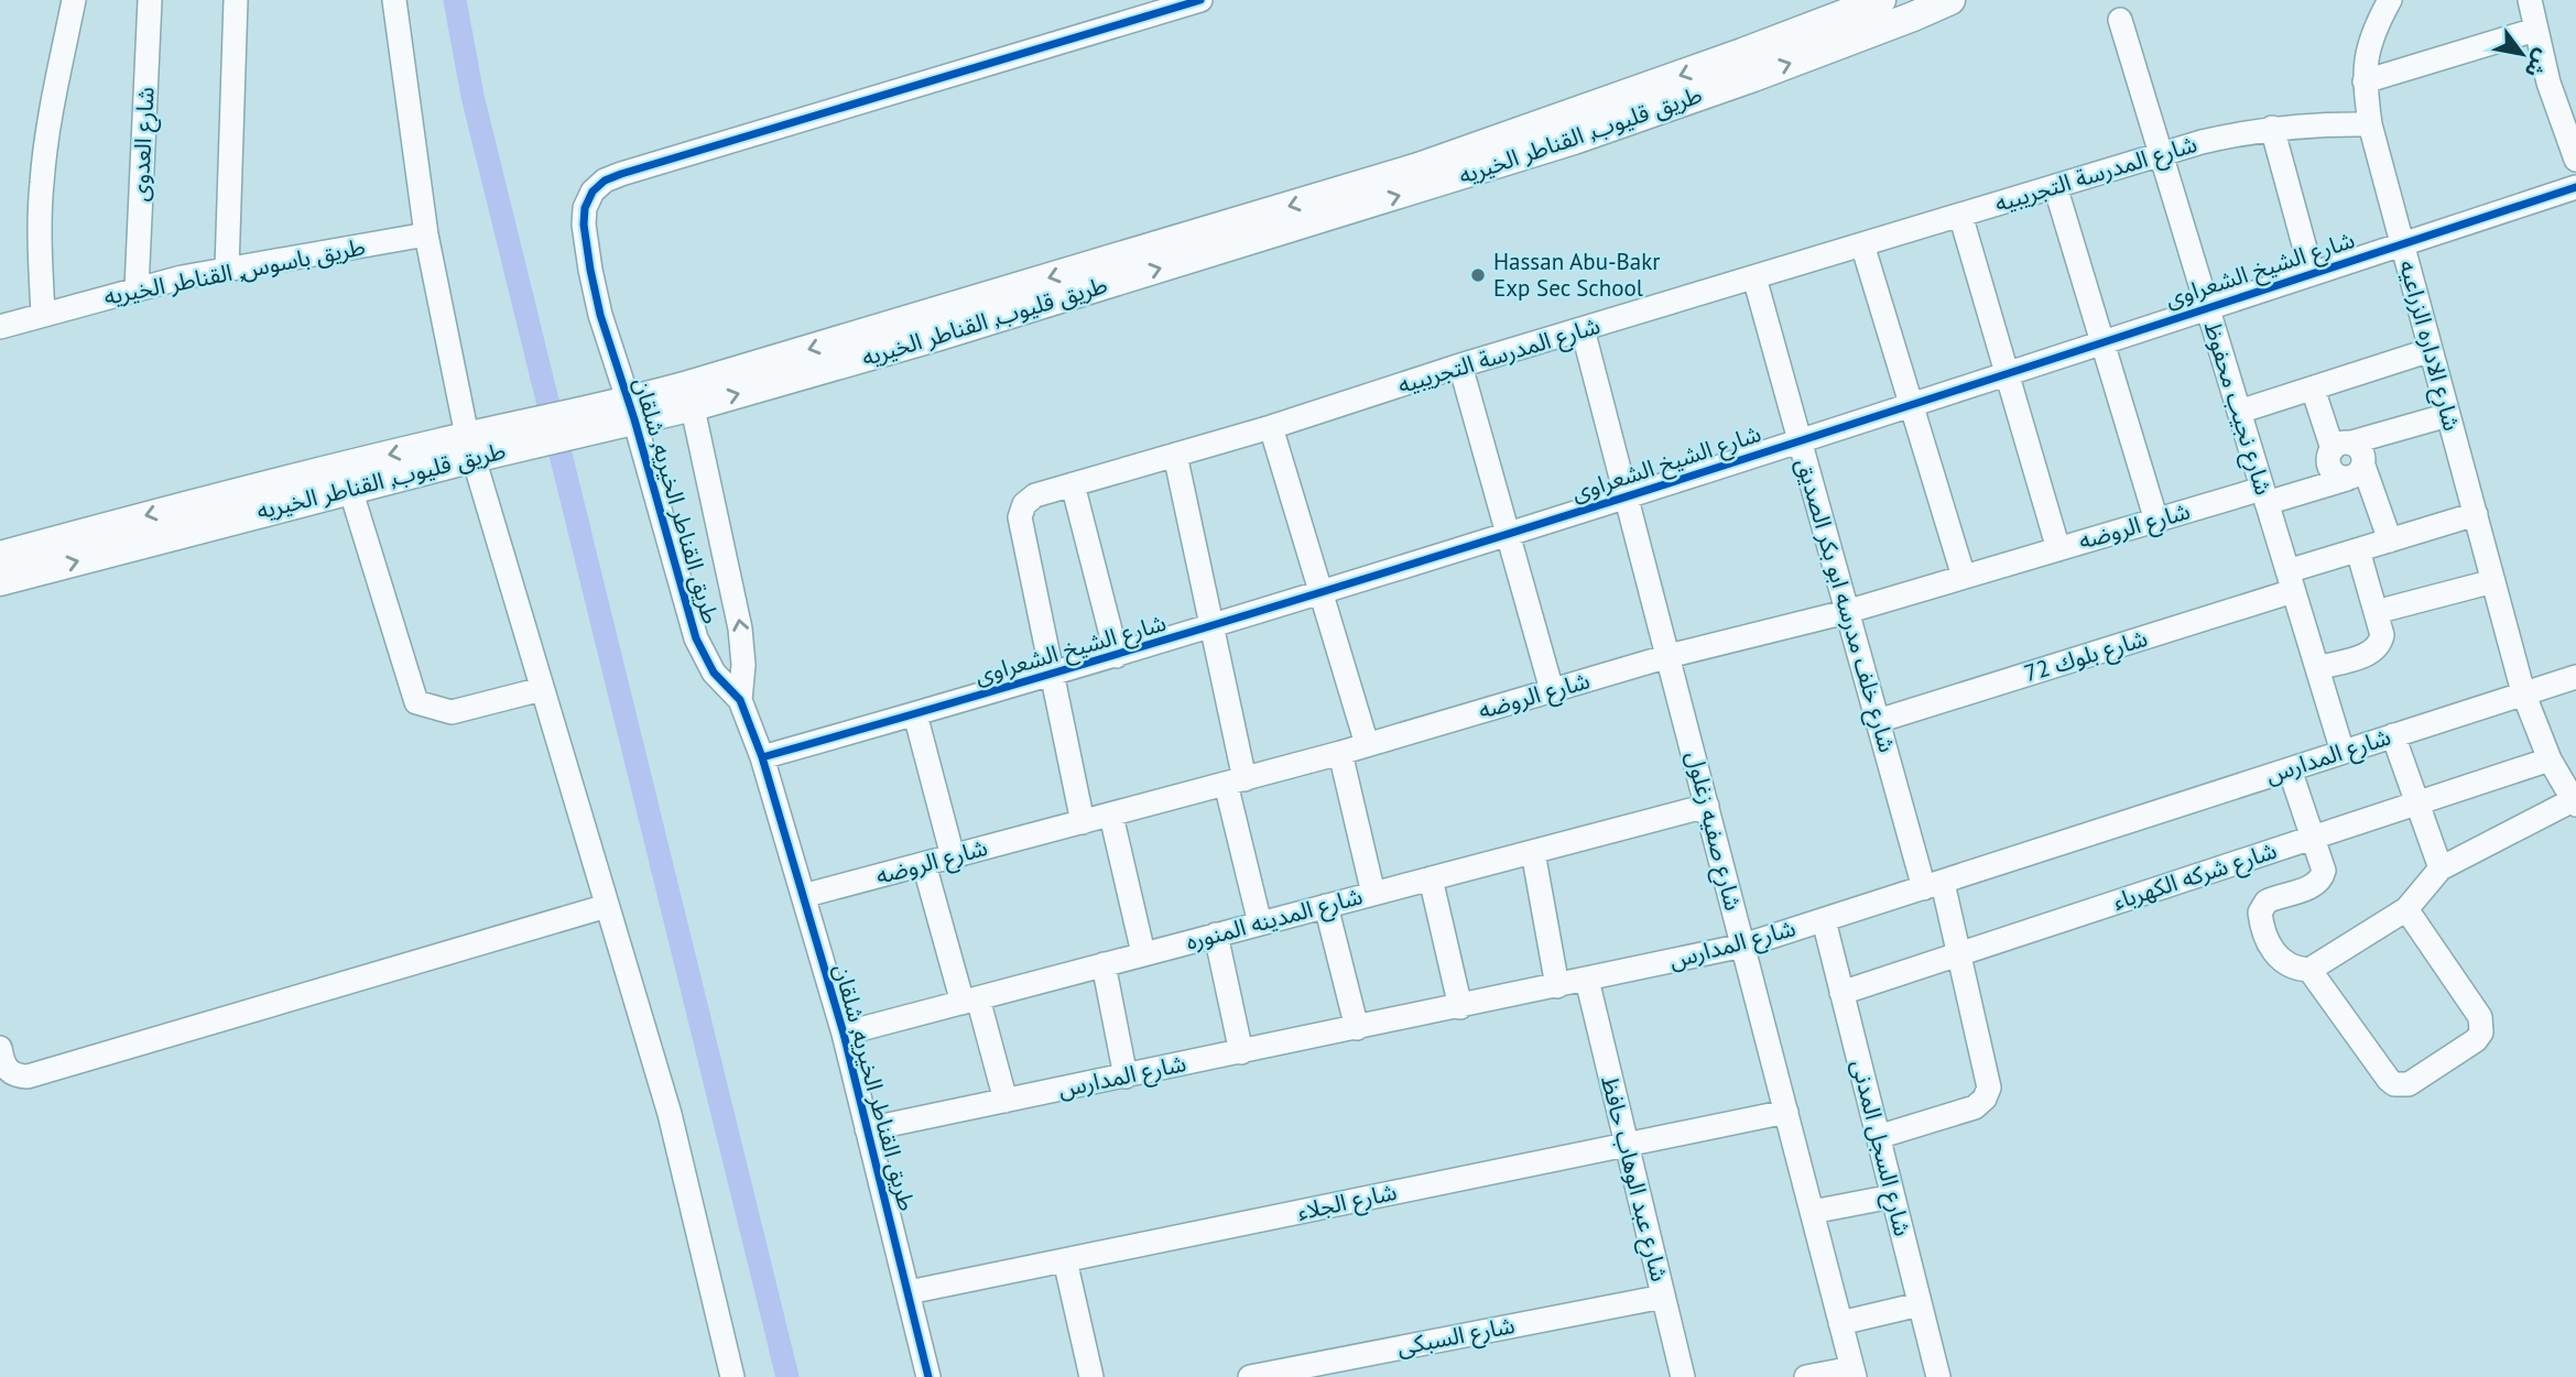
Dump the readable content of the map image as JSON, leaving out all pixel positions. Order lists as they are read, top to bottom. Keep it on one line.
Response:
{"streets":{"main road":["طريق قليوب, القناطر الخيريه"],"street":["شارع العدوى","شارع المدرسة التجريبيه","شارع الشيخ الشعراوى","طريق باسوس, القناطر الخيريه","شارع الاداره الزراعيه","شارع نجيب محفوظ","طريق القناطر الخيريه, شلقان","شارع الروضه","شارع خلف مدرسه ابو بكر الصديق","شارع بلوك 72","شارع المدارس","شارع صفيه زغلول","شارع شركه الكهرباء","شارع المدينه المنوره","شارع السجل المدنى","شارع عبد الوهاب حافظ","شارع الجلاء","شارع السبكى"]},"crossings":[["طريق قليوب, القناطر الخيريه","طريق القناطر الخيريه, شلقان"],["شارع العدوى","طريق باسوس, القناطر الخيريه"],["شارع المدرسة التجريبيه","شارع الشيخ الشعراوى"],["شارع المدرسة التجريبيه","شارع الاداره الزراعيه"],["شارع المدرسة التجريبيه","شارع نجيب محفوظ"],["شارع المدرسة التجريبيه","شارع الروضه"],["شارع المدرسة التجريبيه","شارع خلف مدرسه ابو بكر الصديق"],["شارع المدرسة التجريبيه","شارع صفيه زغلول"],["شارع الشيخ الشعراوى","شارع الاداره الزراعيه"],["شارع الشيخ الشعراوى","شارع نجيب محفوظ"],["شارع الشيخ الشعراوى","طريق القناطر الخيريه, شلقان"],["شارع الشيخ الشعراوى","شارع خلف مدرسه ابو بكر الصديق"],["شارع الشيخ الشعراوى","شارع صفيه زغلول"],["شارع الاداره الزراعيه","شارع بلوك 72"],["شارع الاداره الزراعيه","شارع المدارس"],["شارع الاداره الزراعيه","شارع شركه الكهرباء"],["شارع نجيب محفوظ","شارع الروضه"],["شارع نجيب محفوظ","شارع بلوك 72"],["شارع نجيب محفوظ","شارع المدارس"],["طريق القناطر الخيريه, شلقان","شارع الروضه"],["طريق القناطر الخيريه, شلقان","شارع المدارس"],["طريق القناطر الخيريه, شلقان","شارع المدينه المنوره"],["طريق القناطر الخيريه, شلقان","شارع الجلاء"],["شارع الروضه","شارع خلف مدرسه ابو بكر الصديق"],["شارع الروضه","شارع صفيه زغلول"],["شارع خلف مدرسه ابو بكر الصديق","شارع بلوك 72"],["شارع خلف مدرسه ابو بكر الصديق","شارع المدارس"],["شارع خلف مدرسه ابو بكر الصديق","شارع شركه الكهرباء"],["شارع خلف مدرسه ابو بكر الصديق","شارع السجل المدنى"],["شارع المدارس","شارع صفيه زغلول"],["شارع المدارس","شارع السجل المدنى"],["شارع المدارس","شارع عبد الوهاب حافظ"],["شارع صفيه زغلول","شارع المدينه المنوره"],["شارع صفيه زغلول","شارع الجلاء"],["شارع شركه الكهرباء","شارع السجل المدنى"],["شارع عبد الوهاب حافظ","شارع الجلاء"],["شارع عبد الوهاب حافظ","شارع السبكى"]],"places":["Hassan Abu-Bakr Exp Sec School"],"north":"bottom right"}
